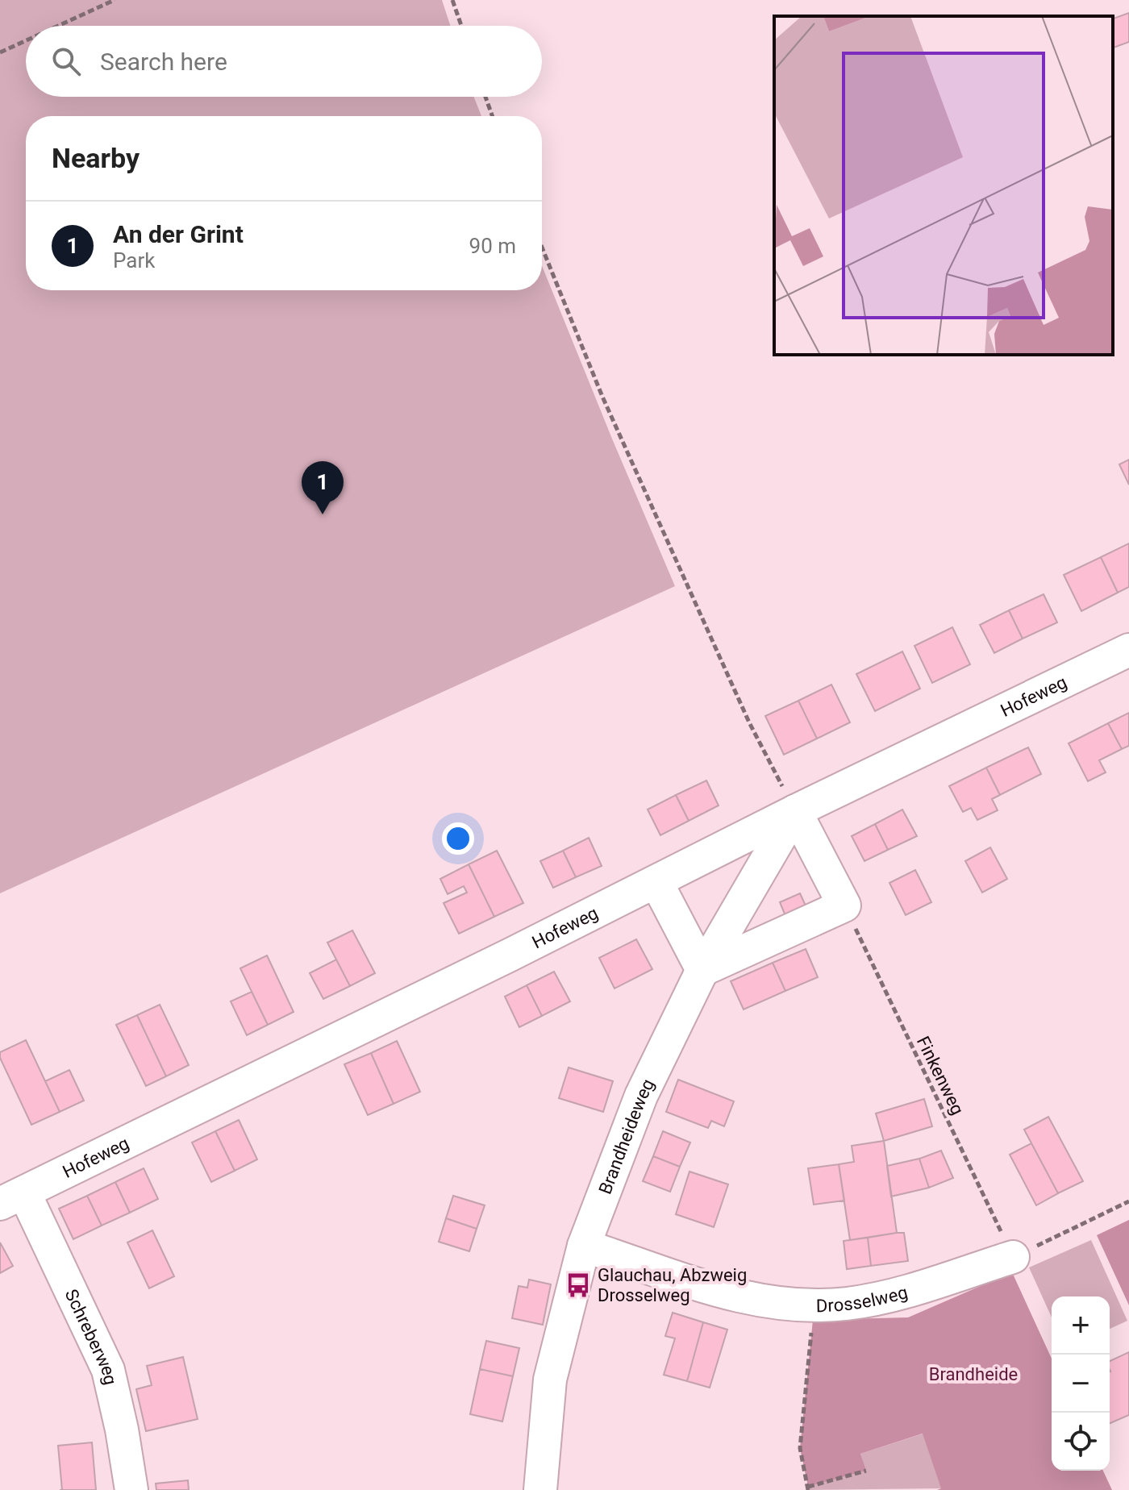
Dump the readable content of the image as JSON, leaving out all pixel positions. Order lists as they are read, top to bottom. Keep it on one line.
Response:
{"streets":{"street":["Hofeweg","Brandheideweg","Drosselweg","Schreberweg"],"path":["Finkenweg"]},"crossings":[["Hofeweg","Brandheideweg"],["Hofeweg","Schreberweg"],["Finkenweg","Drosselweg"],["Brandheideweg","Drosselweg"]],"parks":["Brandheide"],"places":{"bus stop":["Glauchau, Abzweig Drosselweg"]},"page":{"search":"Search here","heading":"Nearby","list":[{"mark":"1","name":"An der Grint","note":"Park","value":"90 m"}],"pins":"1","map_buttons":["+","−"]}}
